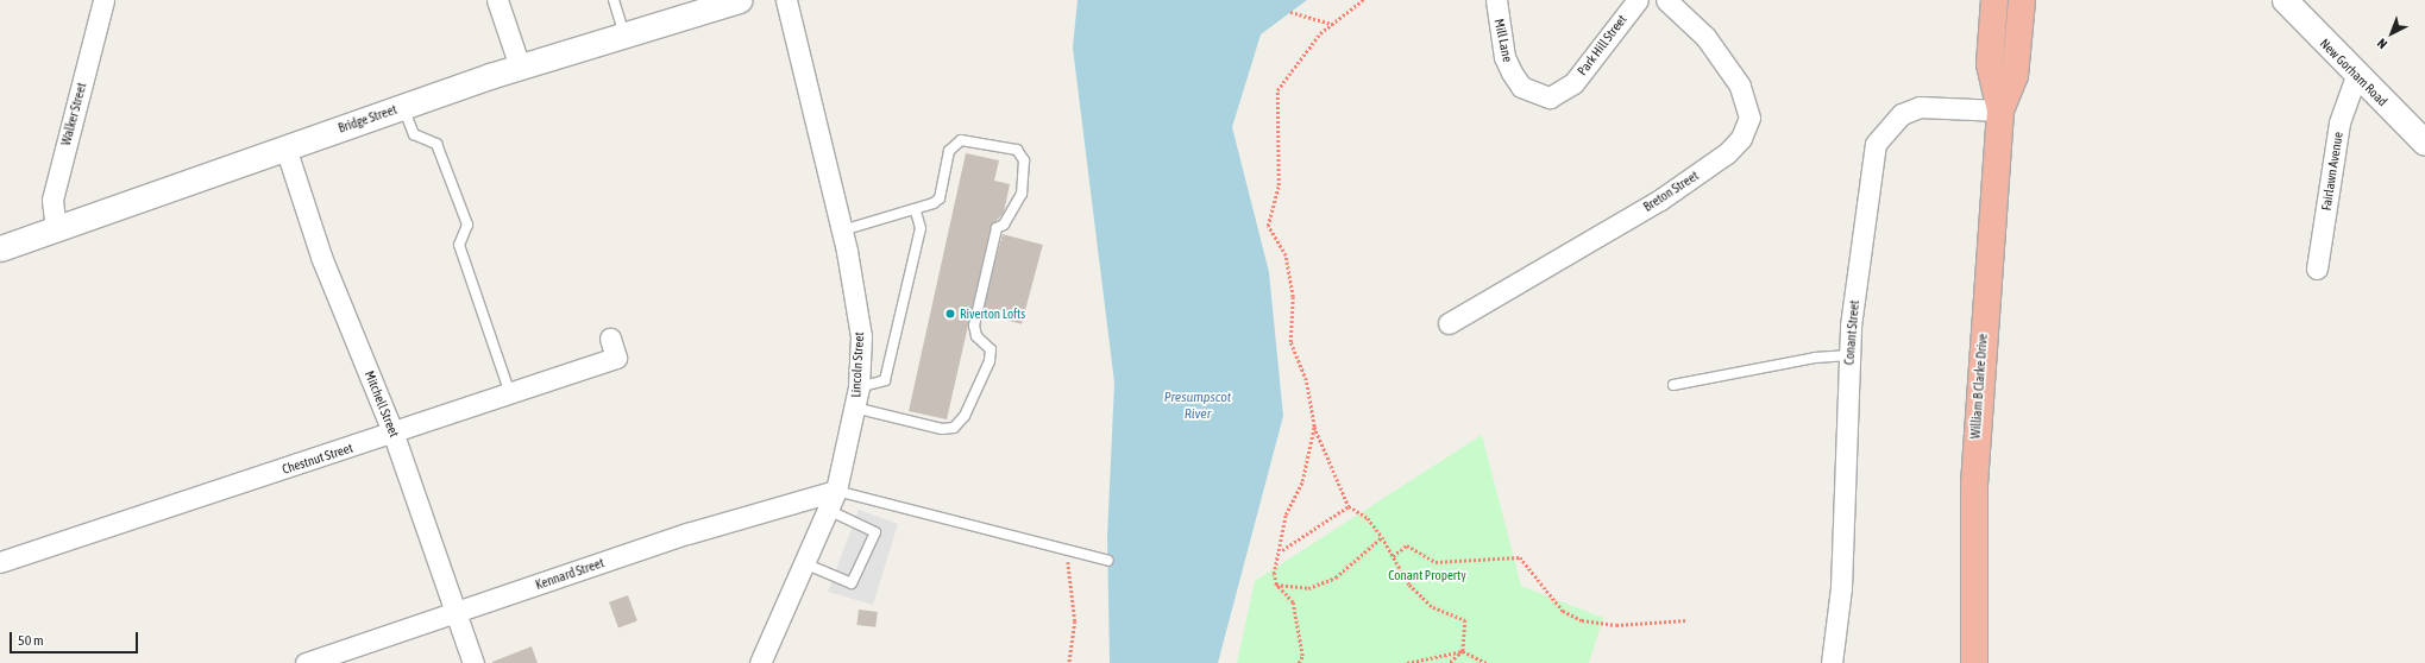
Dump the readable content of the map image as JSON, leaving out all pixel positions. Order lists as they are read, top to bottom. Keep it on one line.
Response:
{"streets":{"highway":["William B Clarke Drive"],"street":["Mill Lane","Park Hill Street","New Gorham Road","Walker Street","Bridge Street","Fairlawn Avenue","Breton Street","Conant Street","Lincoln Street","Mitchell Street","Chestnut Street","Kennard Street"]},"crossings":[["Mill Lane","Park Hill Street"],["New Gorham Road","Fairlawn Avenue"],["Walker Street","Bridge Street"],["Bridge Street","Mitchell Street"],["Conant Street","William B Clarke Drive"],["Lincoln Street","Kennard Street"],["Mitchell Street","Chestnut Street"],["Mitchell Street","Kennard Street"]],"water":["Presumpscot River"],"parks":["Conant Property"],"places":["Riverton Lofts"],"scale_bar":"50 m","north":"bottom left"}
